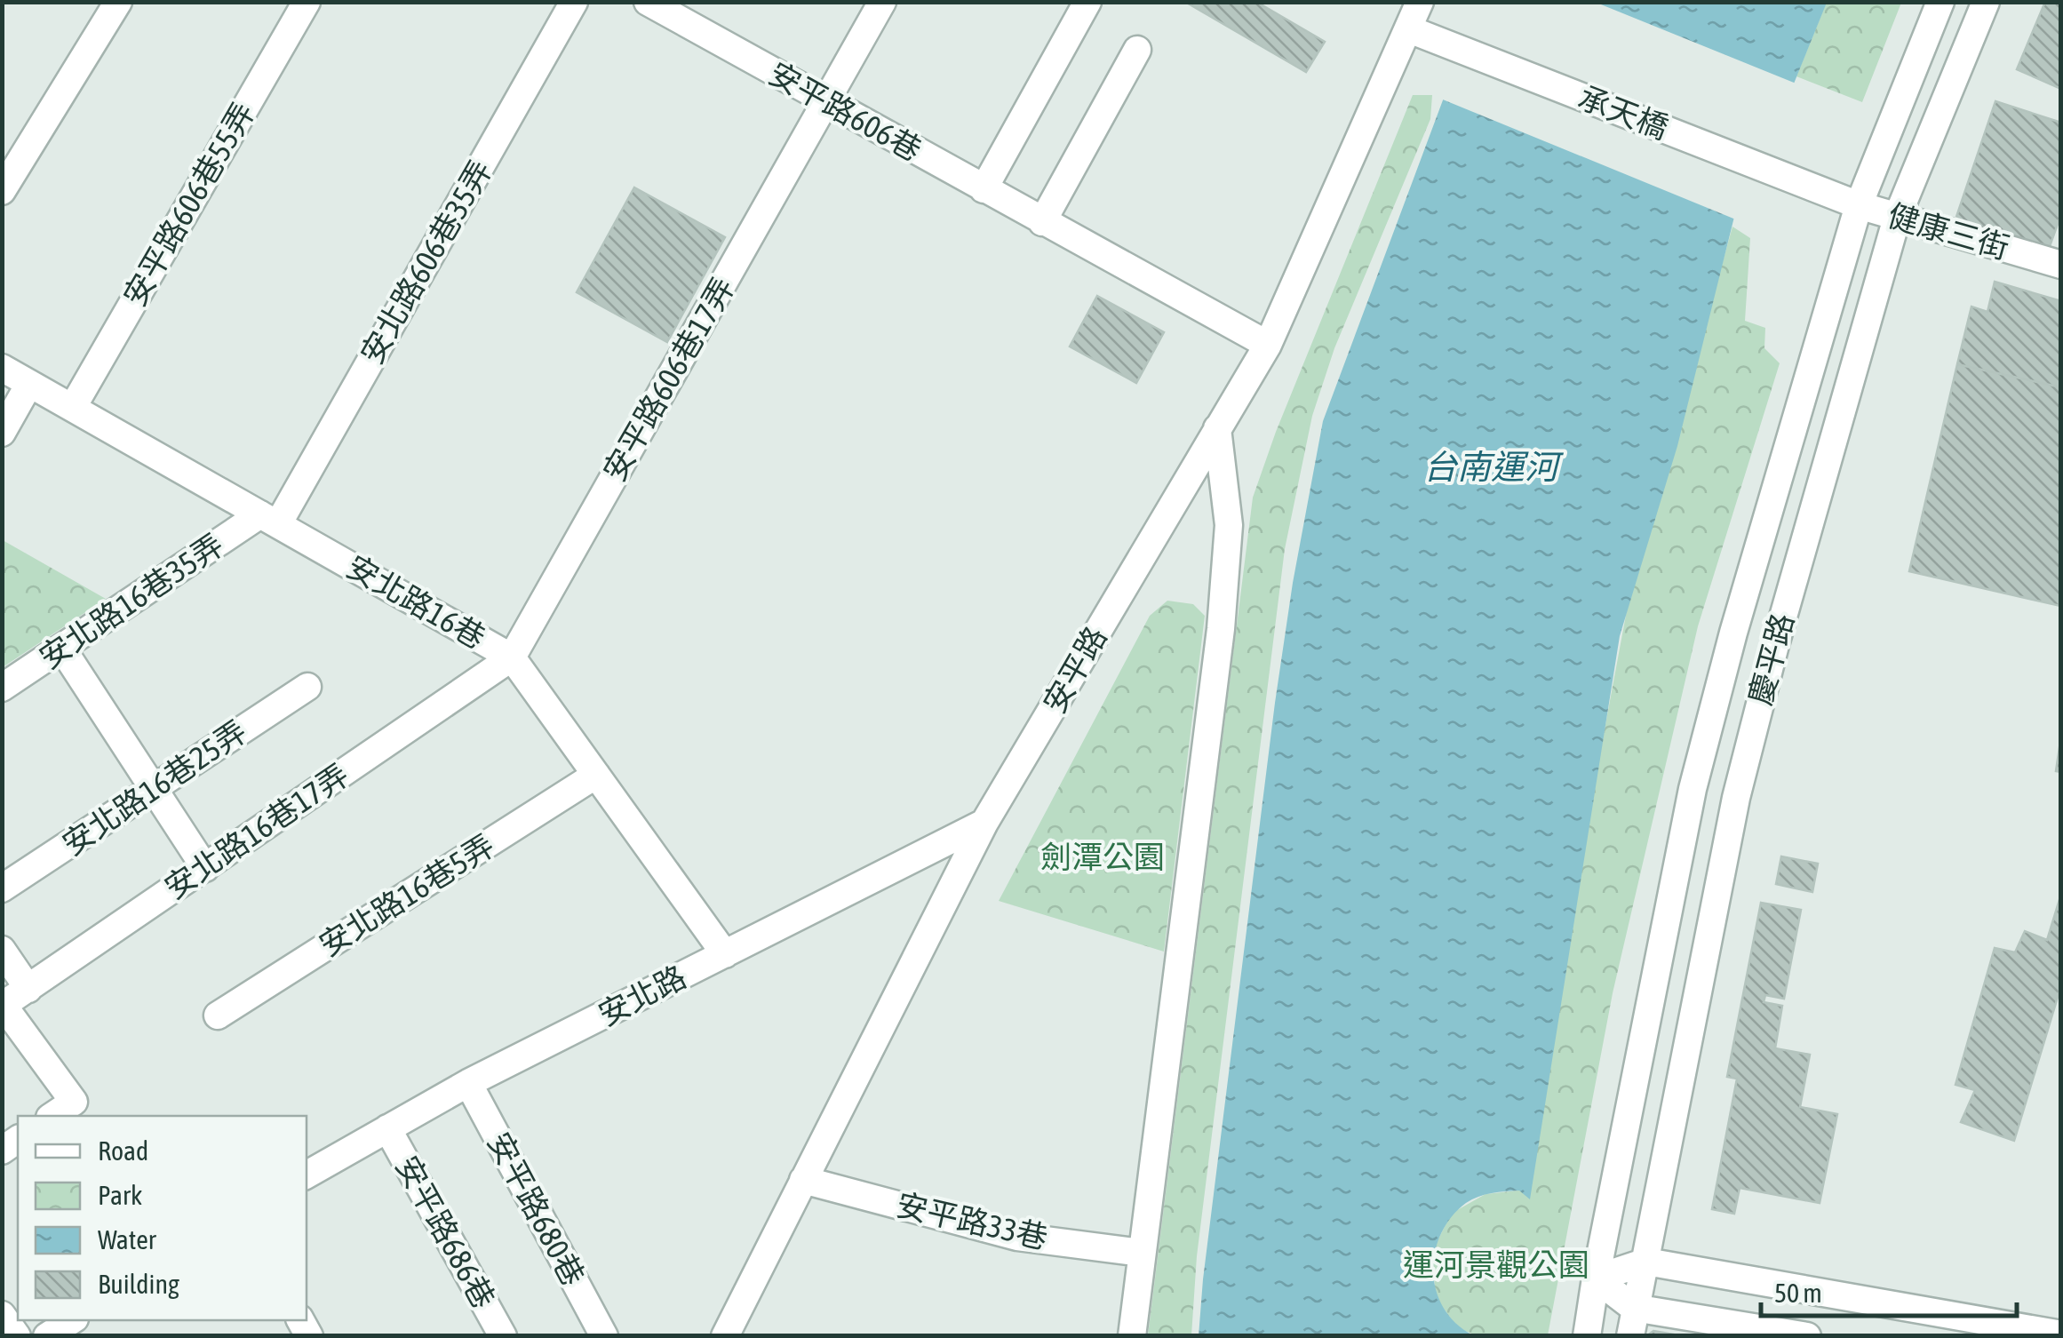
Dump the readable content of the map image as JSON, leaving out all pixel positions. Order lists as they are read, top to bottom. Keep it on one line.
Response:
{"streets":{"street":["安平路606巷","承天橋","安平路606巷55弄","健康三街","安北路606巷35弄","安平路606巷17弄","安北路16巷35弄","安北路16巷","慶平路","安平路","安北路16巷25弄","安北路16巷17弄","安北路16巷5弄","安北路","安平路680巷","安平路33巷","安平路686巷"]},"crossings":[["安平路606巷","安平路606巷17弄"],["安平路606巷","安平路"],["承天橋","健康三街"],["承天橋","慶平路"],["承天橋","安平路"],["安平路606巷55弄","安北路16巷"],["健康三街","慶平路"],["安北路606巷35弄","安北路16巷35弄"],["安北路606巷35弄","安北路16巷"],["安平路606巷17弄","安北路16巷"],["安平路606巷17弄","安北路16巷17弄"],["安北路16巷35弄","安北路16巷"],["安北路16巷","安北路16巷17弄"],["安北路16巷","安北路16巷5弄"],["安北路16巷","安北路"],["安平路","安北路"],["安平路","安平路33巷"],["安北路","安平路680巷"],["安北路","安平路686巷"]],"water":["台南運河"],"parks":["劍潭公園","運河景觀公園"],"legend":["Road","Park","Water","Building"],"scale_bar":"50 m"}
